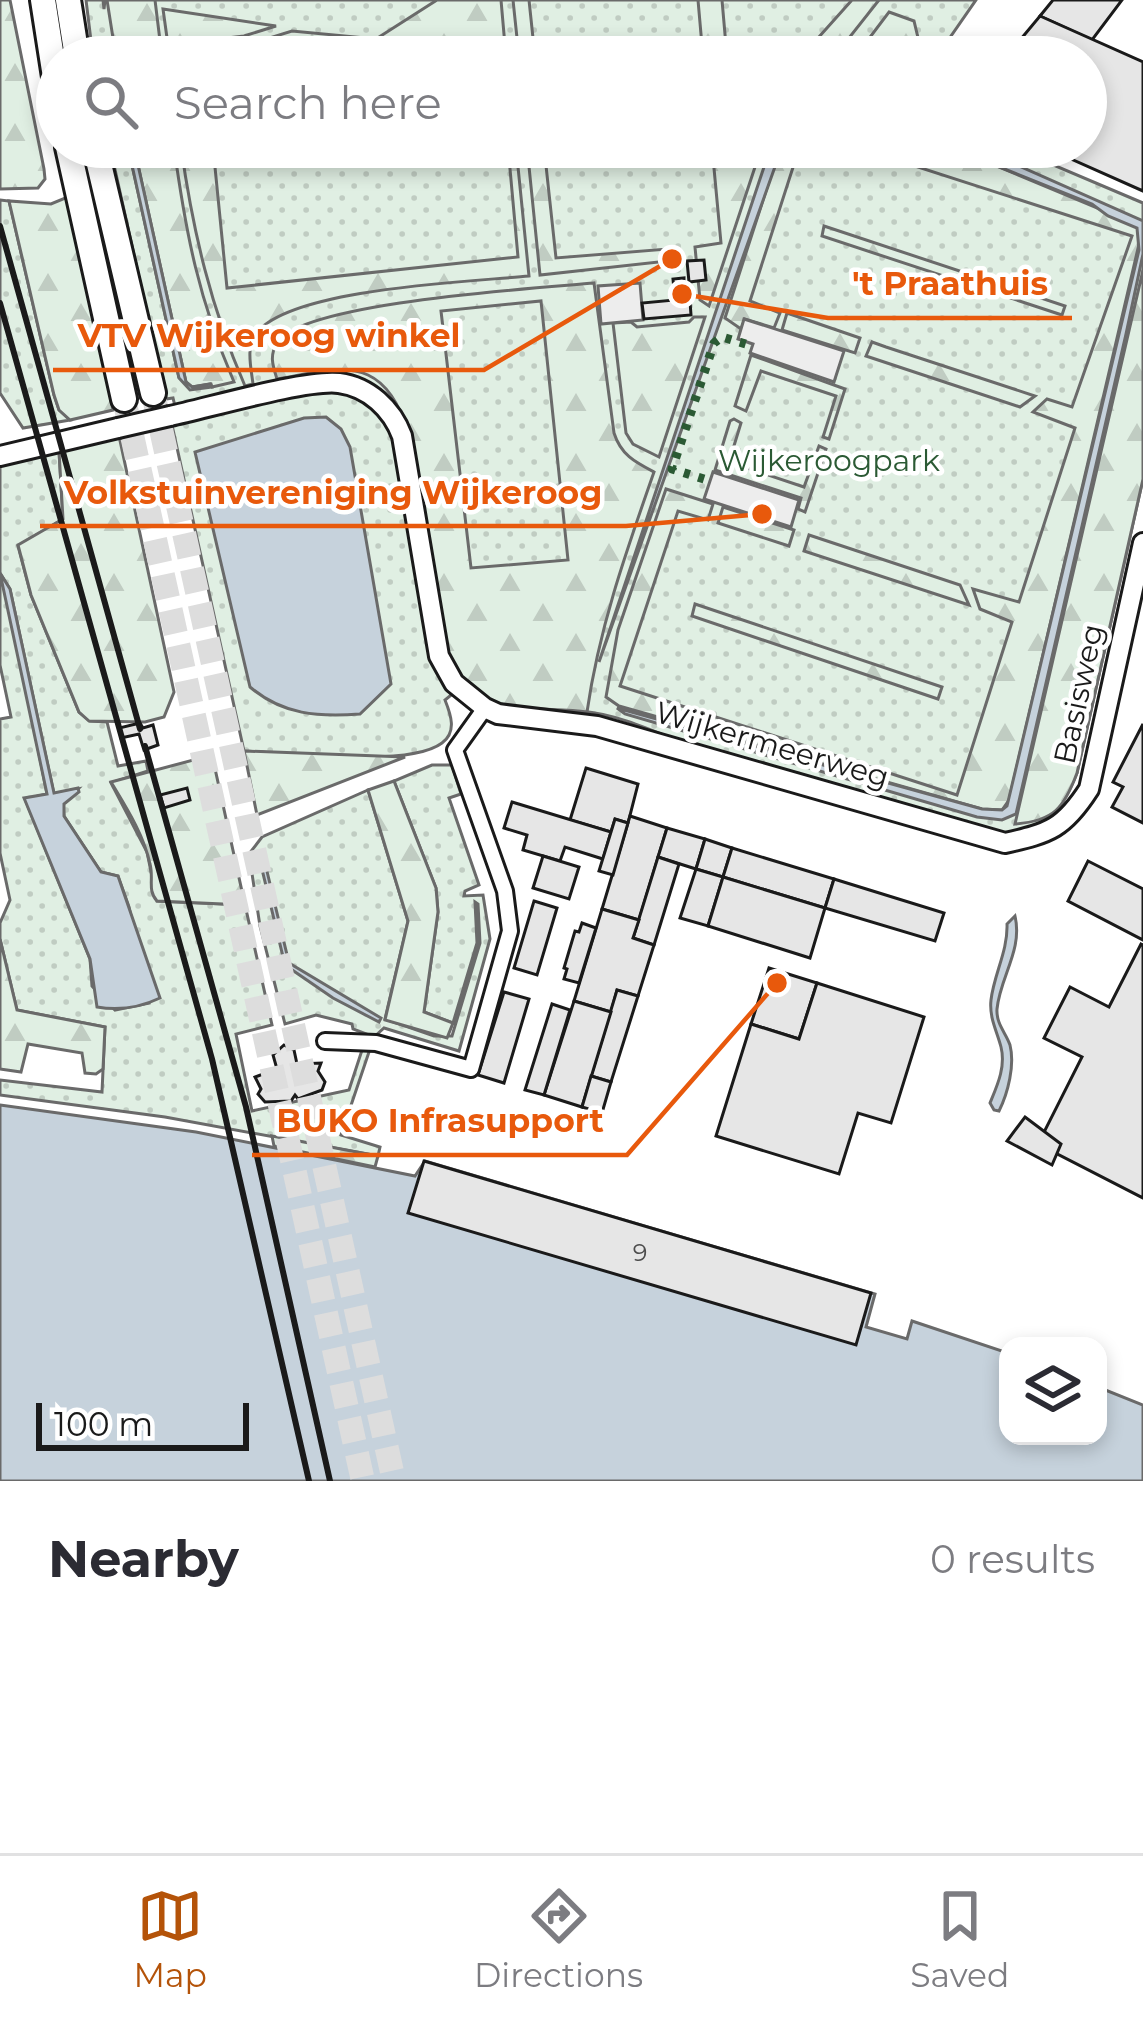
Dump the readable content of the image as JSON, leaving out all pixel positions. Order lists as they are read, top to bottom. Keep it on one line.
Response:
{"streets":{"street":["Basisweg","Wijkermeerweg"]},"crossings":[["Basisweg","Wijkermeerweg"]],"parks":["Wijkeroogpark"],"places":["VTV Wijkeroog winkel","'t Praathuis","Volkstuinvereniging Wijkeroog","BUKO Infrasupport"],"house_numbers":["9"],"scale_bar":"100 m","page":{"search":"Search here","scale":"100 m","heading":["Nearby","0 results"],"nav":["Map","Directions","Saved"]}}
